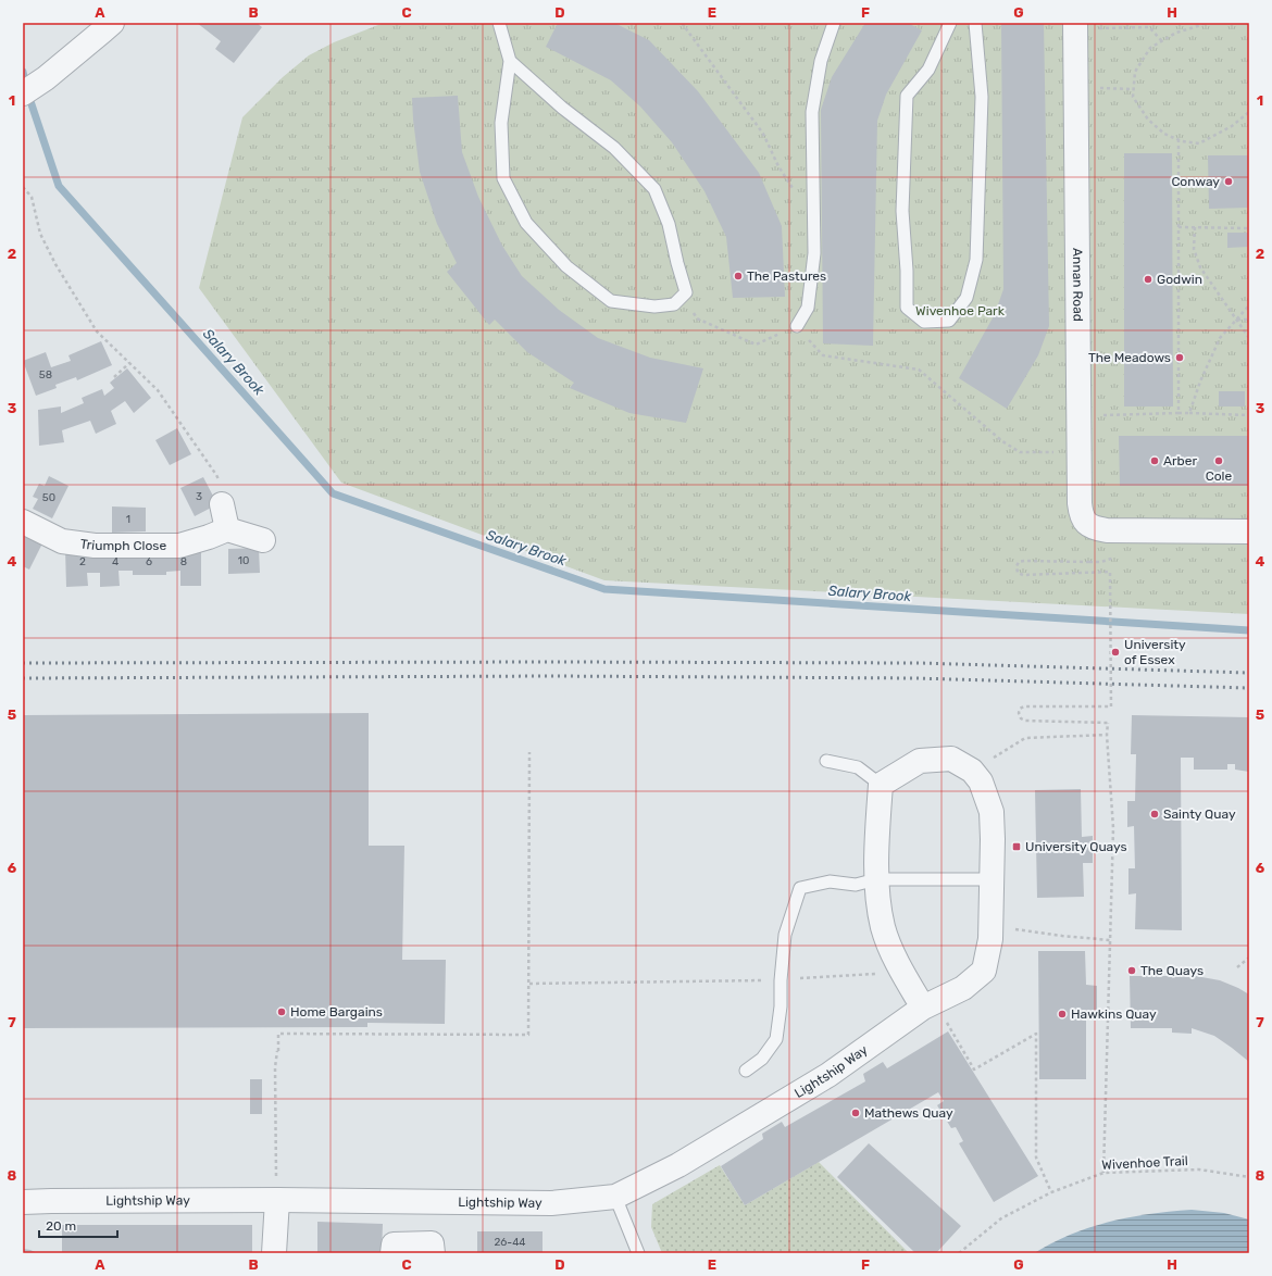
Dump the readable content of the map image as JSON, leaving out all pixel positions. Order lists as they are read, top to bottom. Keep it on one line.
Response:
{"streets":{"street":["Annan Road","Triumph Close","Lightship Way"],"path":["Wivenhoe Trail"]},"water":["Salary Brook"],"parks":["Wivenhoe Park"],"places":{"other":["Conway","The Pastures","Godwin","The Meadows","Arber","Cole","University of Essex","Sainty Quay","The Quays","Home Bargains","Hawkins Quay","Mathews Quay"],"transit":["University Quays"]},"house_numbers":["58","3","50","1","10","2","4","6","8","26-44"],"scale_bar":"20 m","grid":{"columns":["A","B","C","D","E","F","G","H"],"rows":["1","2","3","4","5","6","7","8"]}}
